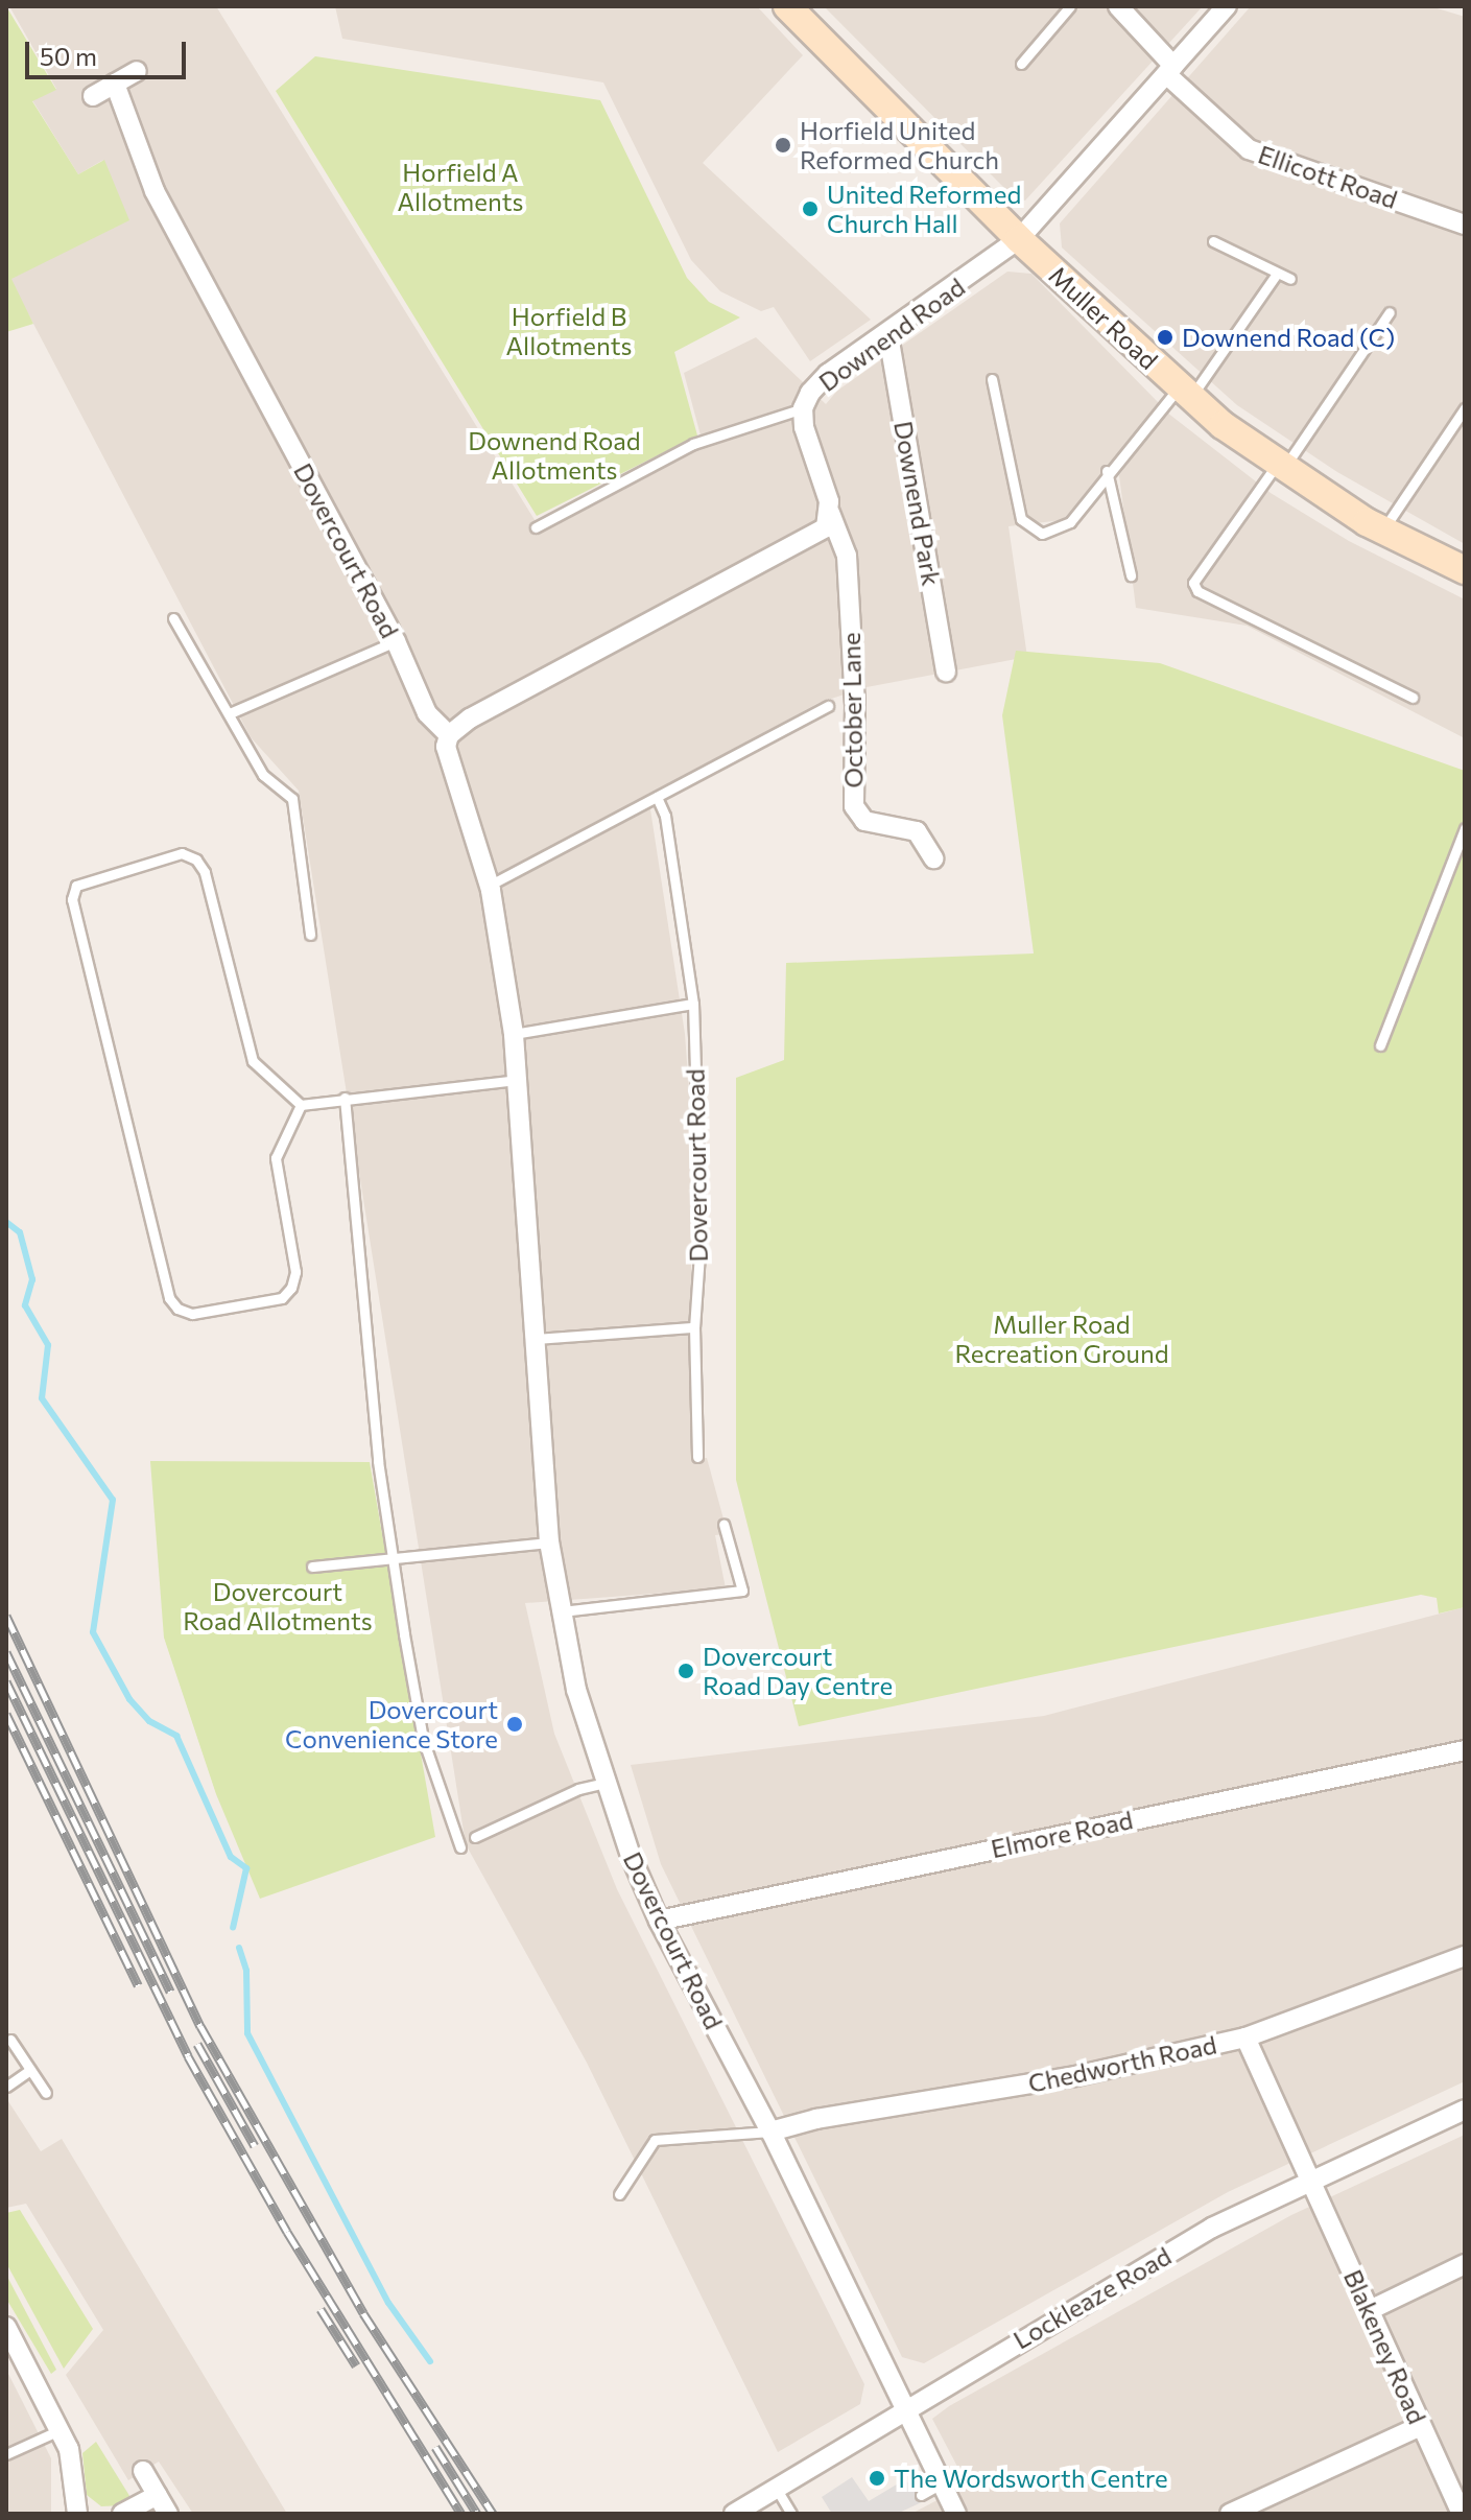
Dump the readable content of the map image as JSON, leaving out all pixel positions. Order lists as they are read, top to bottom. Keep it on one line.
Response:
{"streets":{"main road":["Muller Road"],"street":["Ellicott Road","Downend Road","Downend Park","Dovercourt Road","October Lane","Elmore Road","Chedworth Road","Lockleaze Road","Blakeney Road"]},"crossings":[["Ellicott Road","Downend Road"],["Muller Road","Downend Road"],["Downend Road","Downend Park"],["Downend Road","October Lane"],["Dovercourt Road","Elmore Road"],["Dovercourt Road","Chedworth Road"],["Dovercourt Road","Lockleaze Road"],["Chedworth Road","Blakeney Road"],["Lockleaze Road","Blakeney Road"]],"parks":["Horfield A Allotments","Horfield B Allotments","Downend Road Allotments","Muller Road Recreation Ground","Dovercourt Road Allotments"],"places":["Horfield United Reformed Church","United Reformed Church Hall","Downend Road (C)","Dovercourt Road Day Centre","Dovercourt Convenience Store","The Wordsworth Centre"],"scale_bar":"50 m"}
